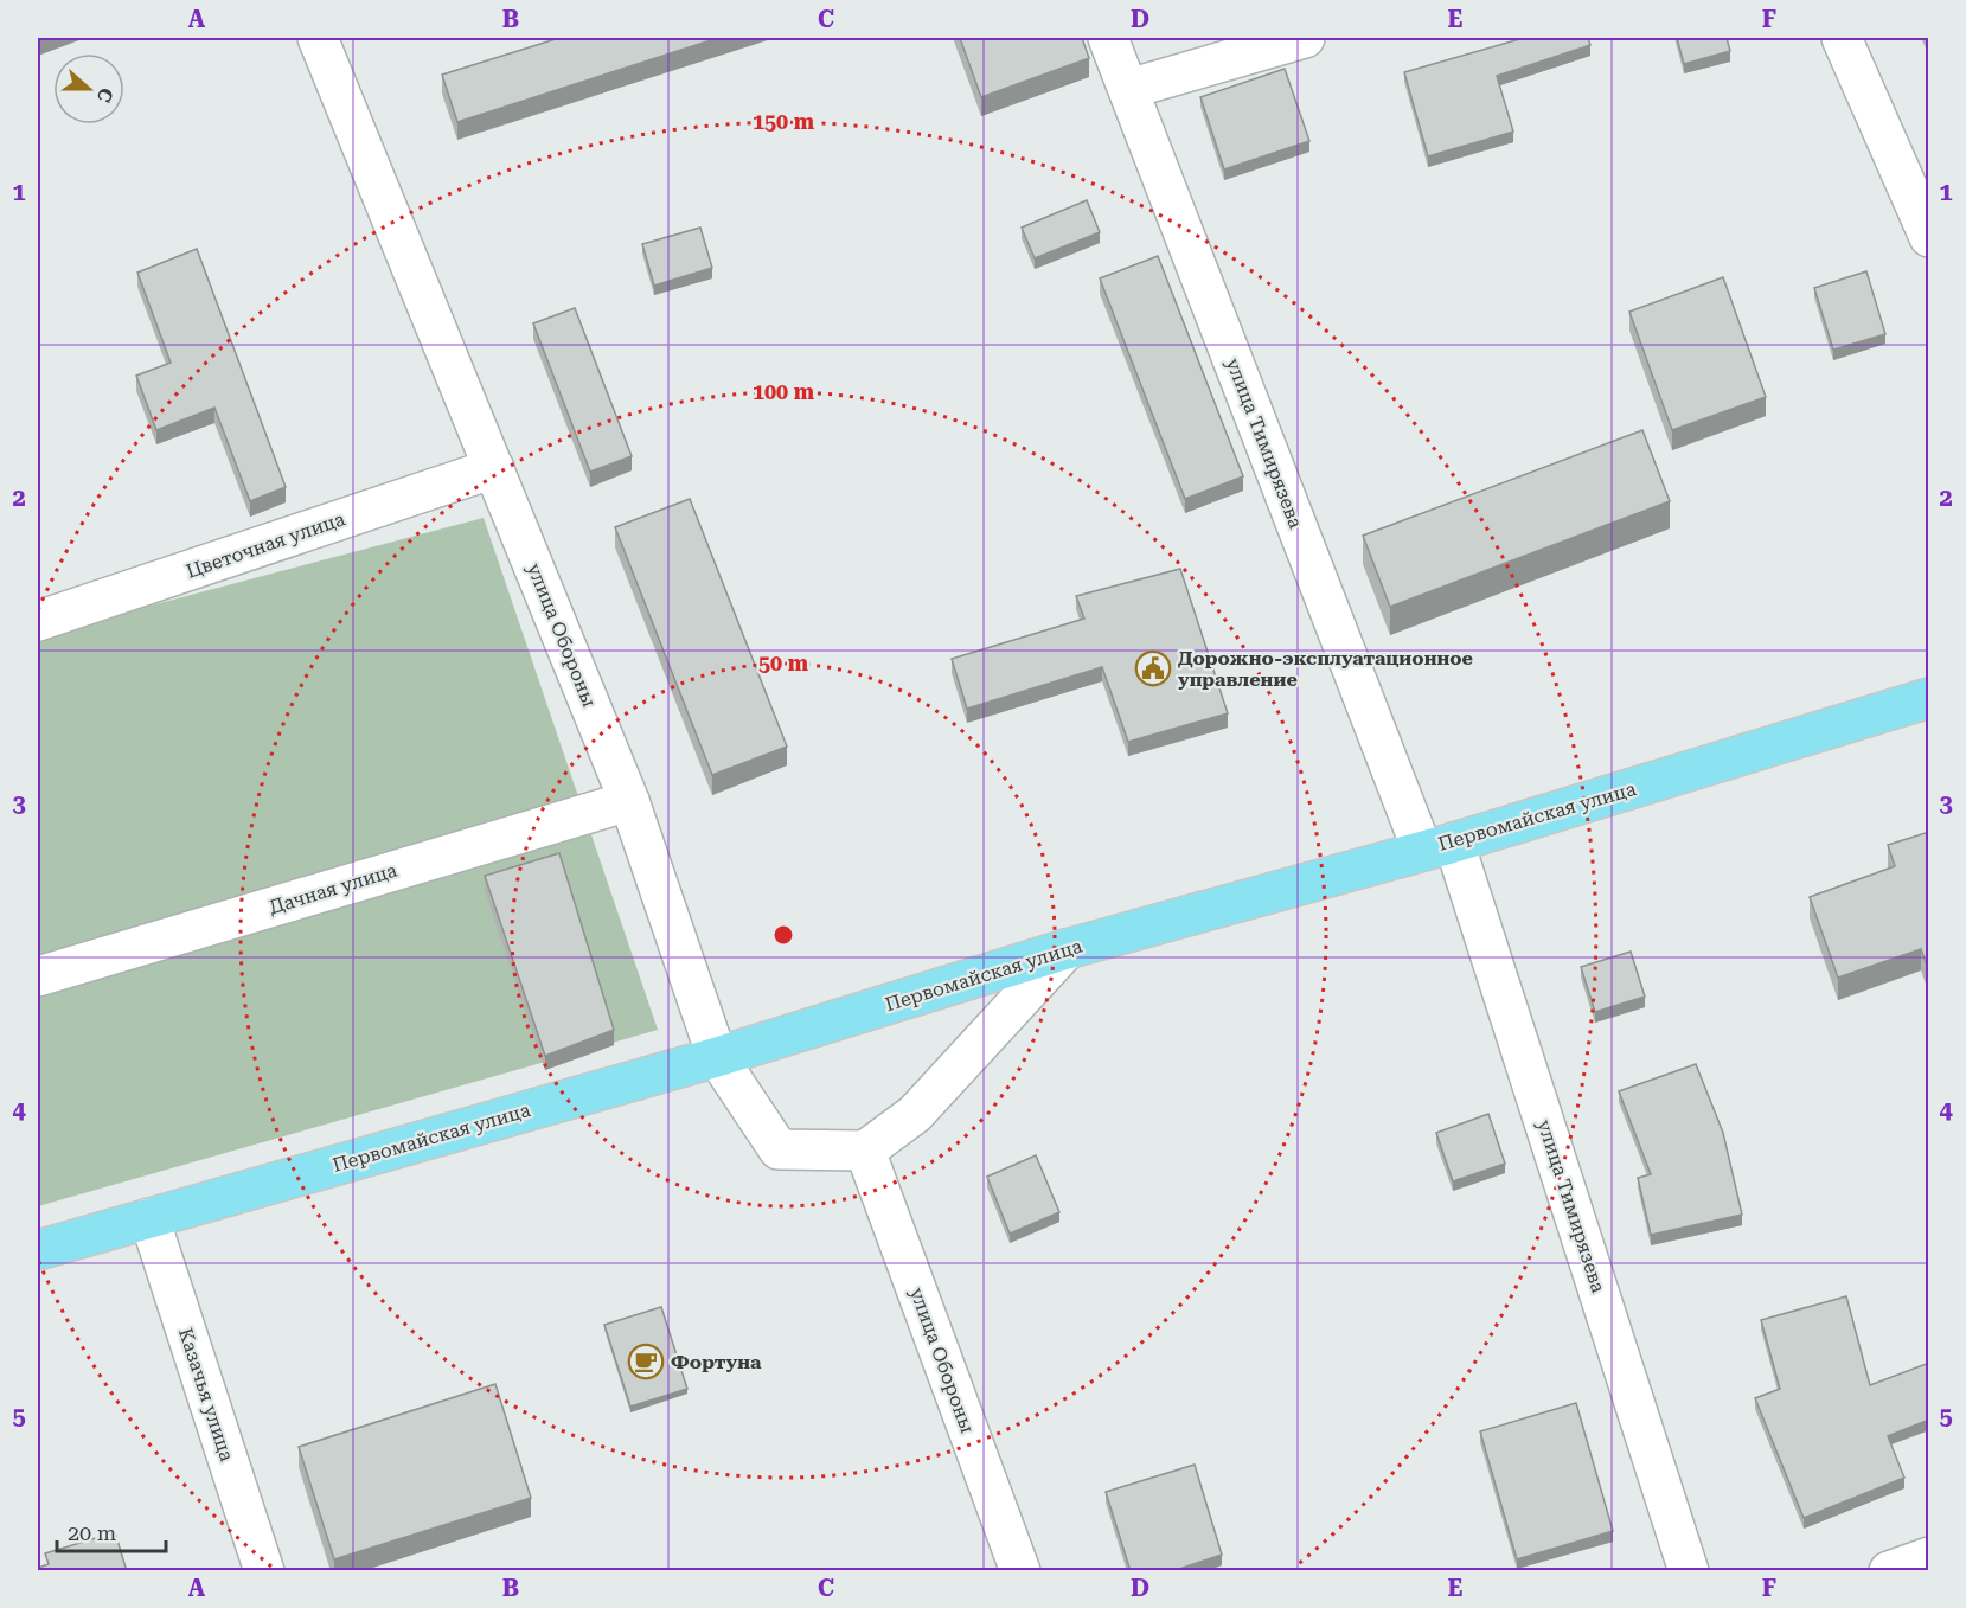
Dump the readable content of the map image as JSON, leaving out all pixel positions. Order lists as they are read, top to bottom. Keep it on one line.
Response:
{"streets":{"main road":["Первомайская улица"],"street":["улица Тимирязева","Цветочная улица","улица Обороны","Дачная улица","Казачья улица"]},"crossings":[["улица Тимирязева","Первомайская улица"],["Цветочная улица","улица Обороны"],["улица Обороны","Первомайская улица"],["улица Обороны","Дачная улица"],["Первомайская улица","Казачья улица"]],"places":{"public building":["Дорожно-эксплуатационное управление"],"cafe":["Фортуна"]},"scale_bar":"20 m","north":"right","grid":{"columns":["A","B","C","D","E","F"],"rows":["1","2","3","4","5"]},"rings":["150 m","100 m","50 m"]}
